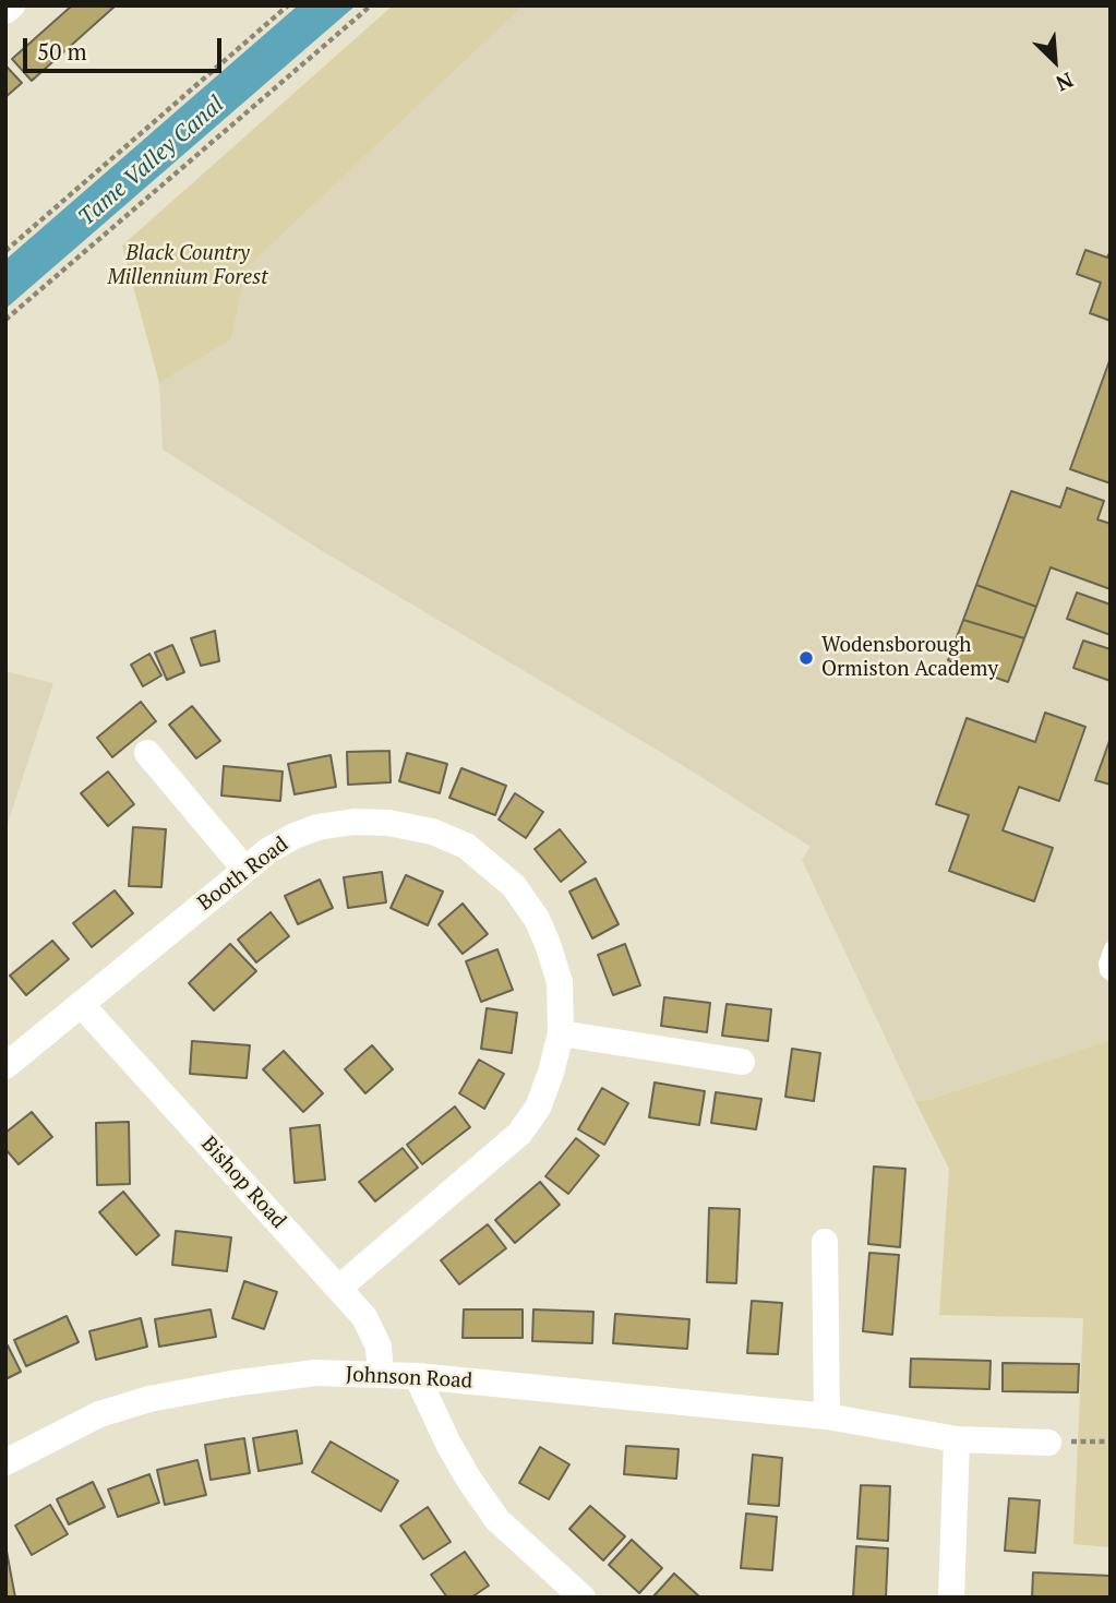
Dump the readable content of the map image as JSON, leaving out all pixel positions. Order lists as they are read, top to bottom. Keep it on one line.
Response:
{"streets":{"street":["Booth Road","Bishop Road","Johnson Road"]},"crossings":[["Booth Road","Bishop Road"],["Bishop Road","Johnson Road"]],"water":["Tame Valley Canal"],"parks":["Black Country Millennium Forest"],"places":["Wodensborough Ormiston Academy"],"scale_bar":"50 m","north":"bottom right"}
